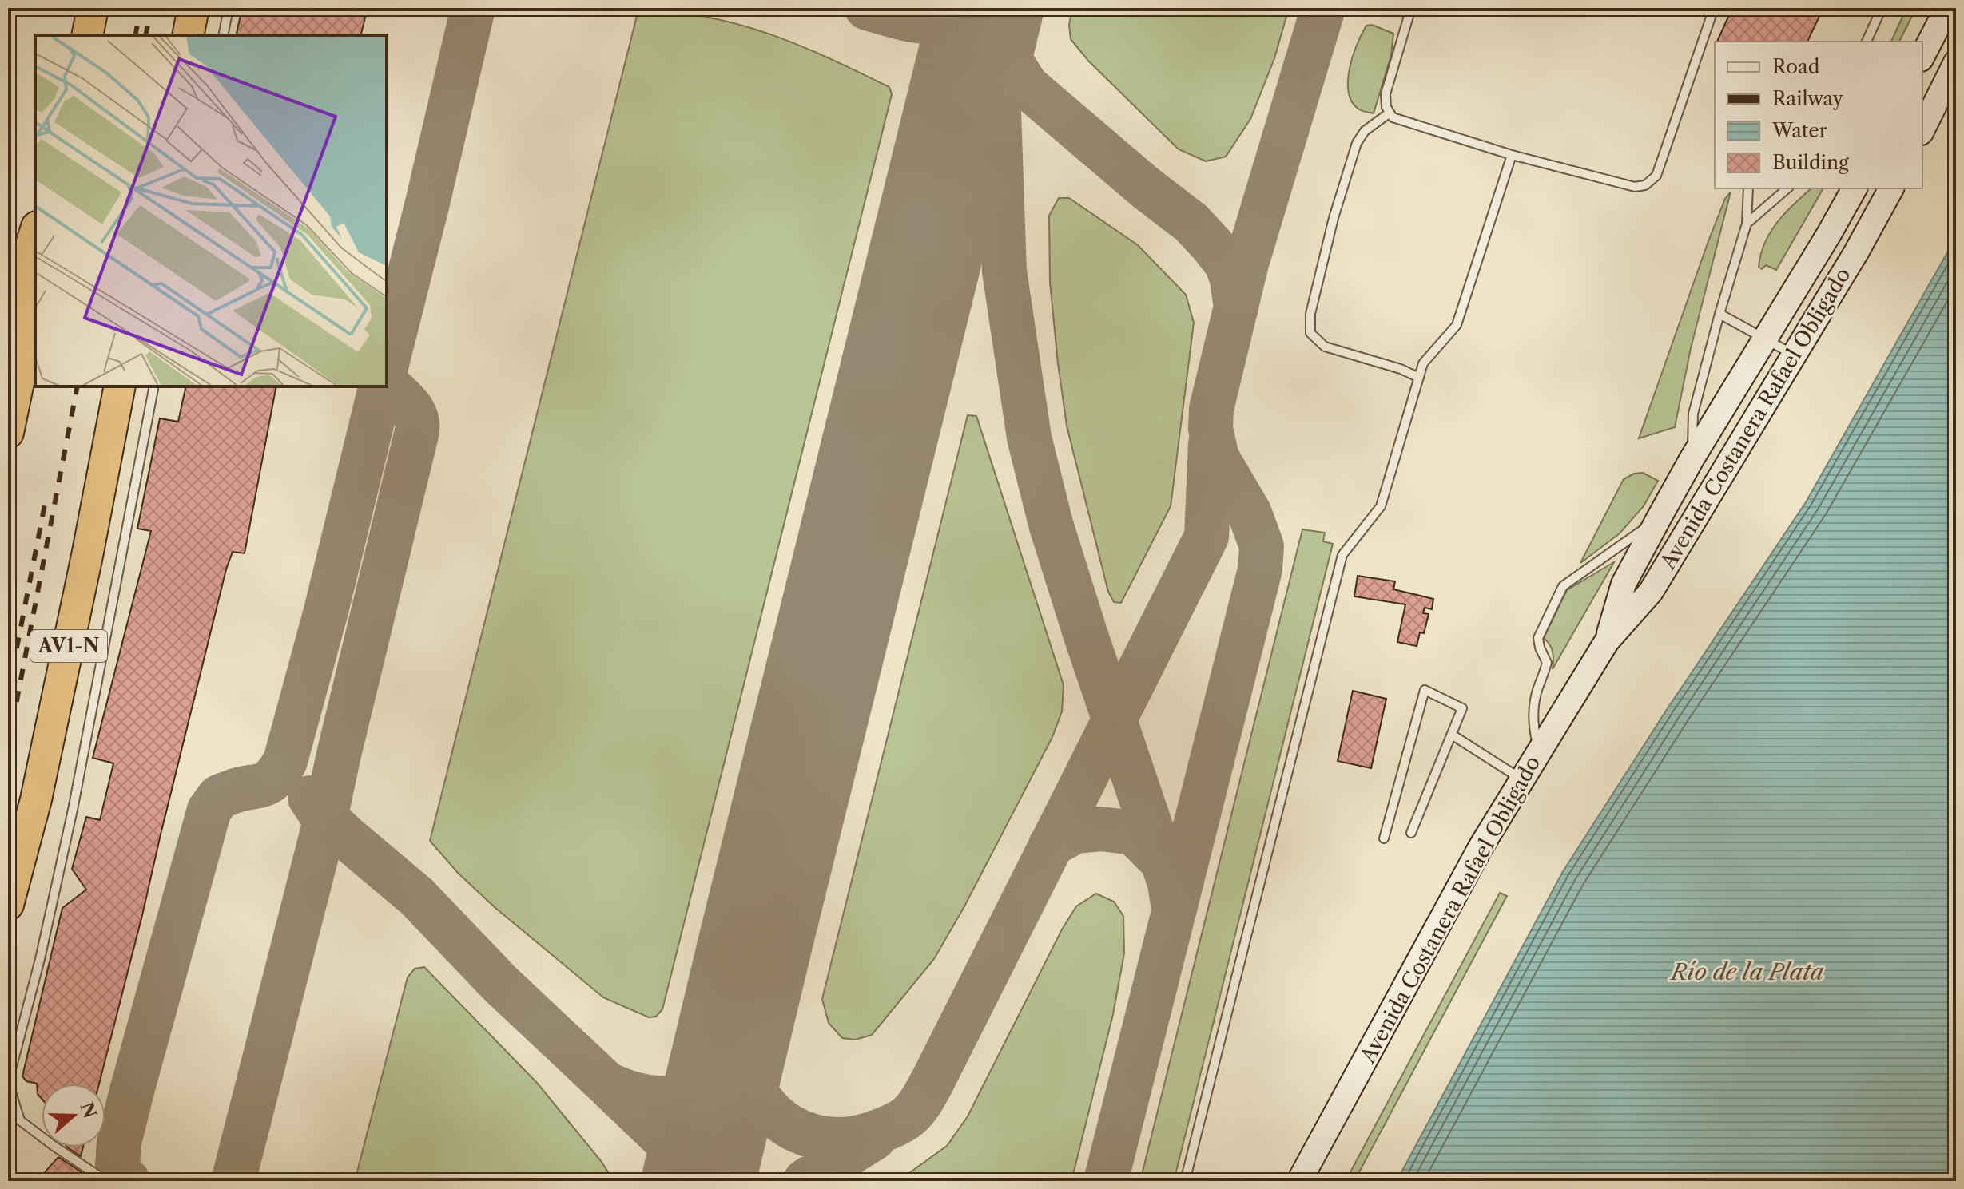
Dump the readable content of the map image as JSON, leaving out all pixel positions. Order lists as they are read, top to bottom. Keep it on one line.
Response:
{"streets":{"highway":["AV1-N"],"main road":["Avenida Costanera Rafael Obligado"]},"water":["Río de la Plata"],"legend":["Road","Railway","Water","Building"],"north":"right"}
